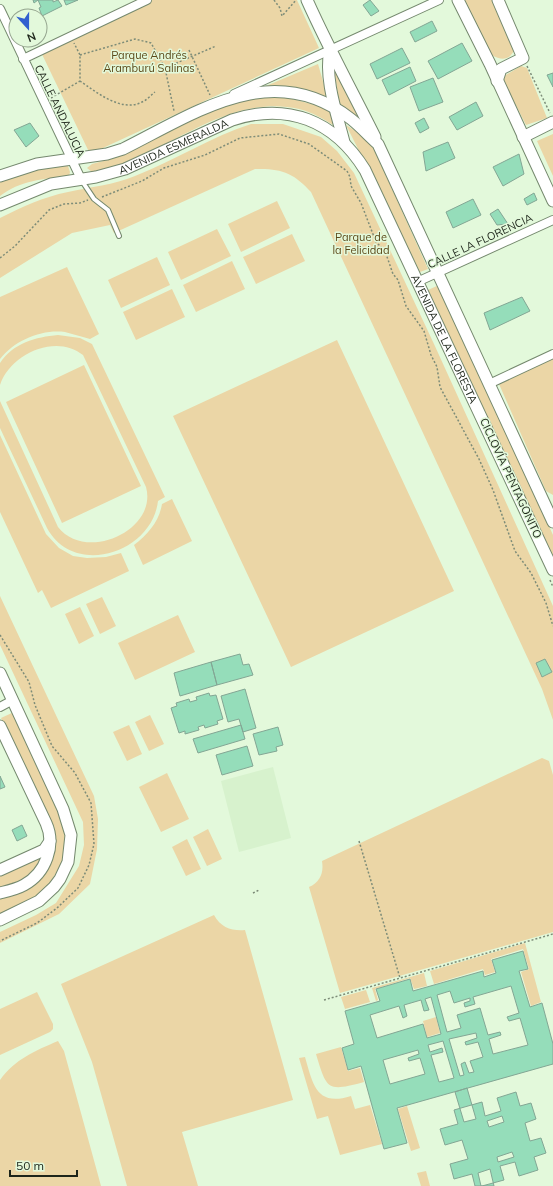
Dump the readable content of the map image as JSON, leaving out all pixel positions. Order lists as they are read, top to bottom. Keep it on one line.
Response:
{"streets":{"main road":["AVENIDA ESMERALDA","AVENIDA DE LA FLORESTA"],"street":["CALLE ANDALUCIA","CALLE LA FLORENCIA"]},"crossings":[["CALLE ANDALUCIA","AVENIDA ESMERALDA"],["AVENIDA ESMERALDA","AVENIDA DE LA FLORESTA"],["CALLE LA FLORENCIA","AVENIDA DE LA FLORESTA"]],"parks":["Parque Andrés Aramburú Salinas","Parque de la Felicidad"],"scale_bar":"50 m","north":"bottom"}
